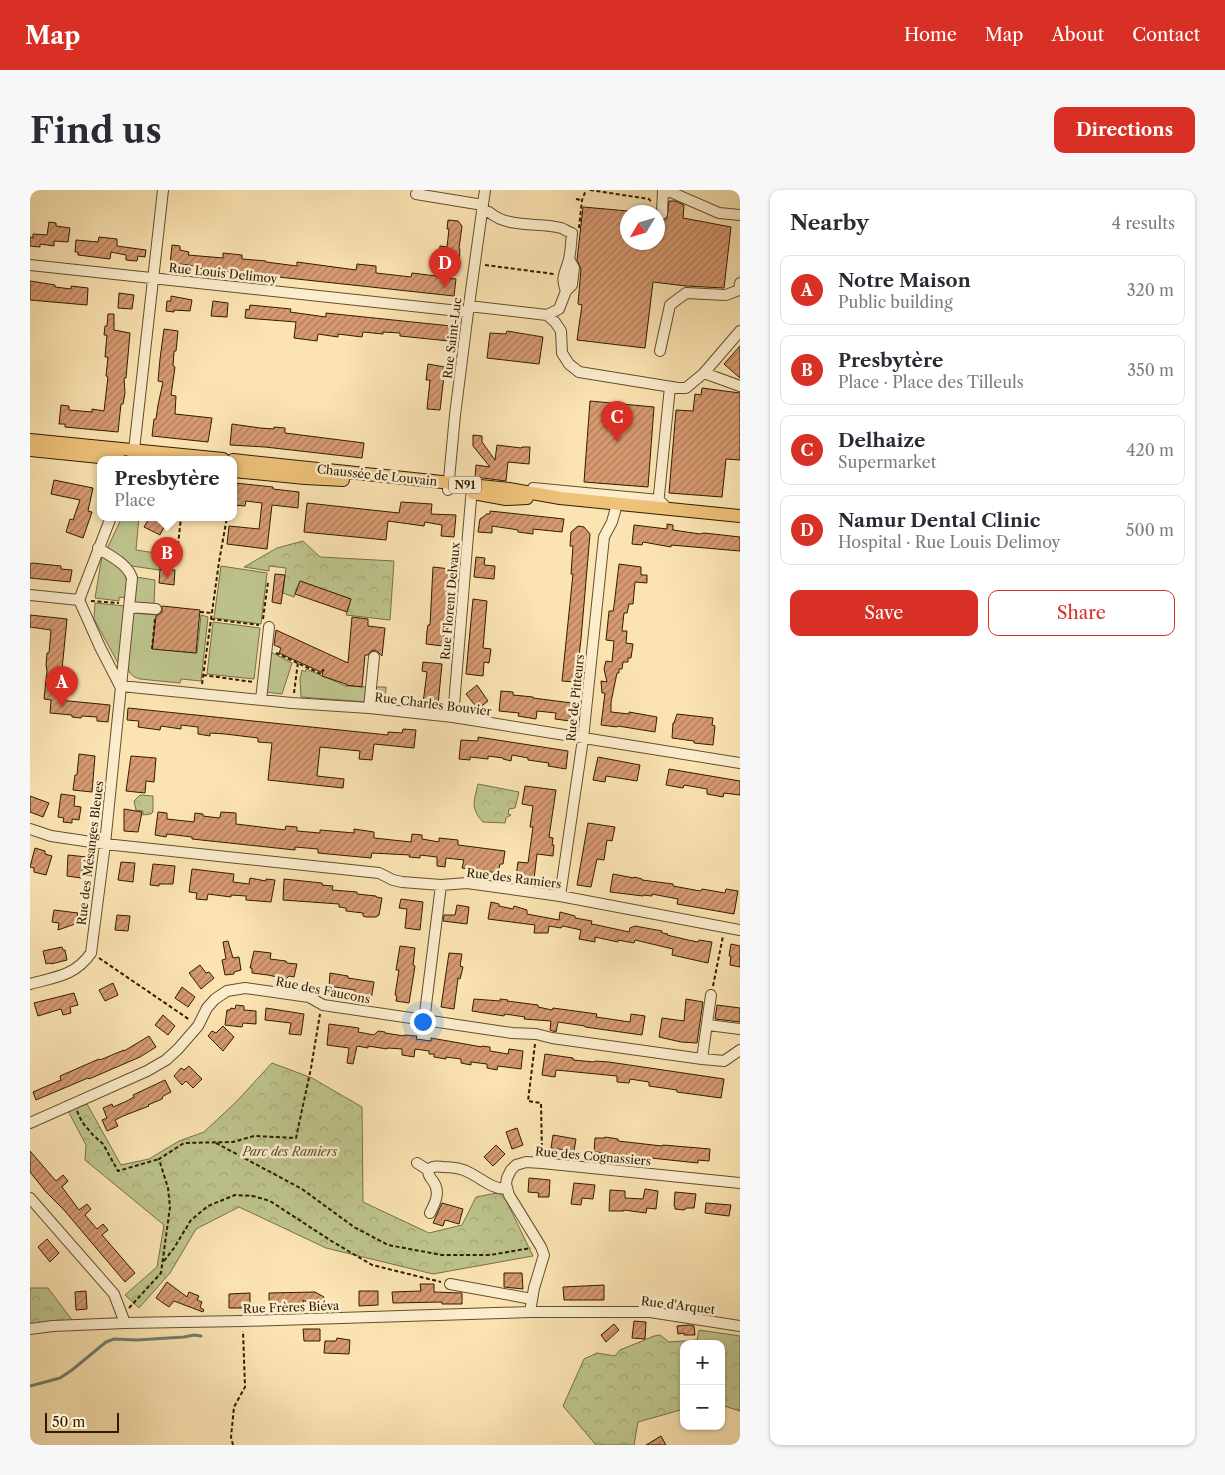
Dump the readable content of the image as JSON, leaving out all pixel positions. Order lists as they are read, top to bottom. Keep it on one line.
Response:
{"streets":{"main road":["Chaussée de Louvain","N91"],"street":["Rue Louis Delimoy","Rue Saint-Luc","Rue Florent Delvaux","Rue de Pitteurs","Rue Charles Bouvier","Rue des Mésanges Bleues","Rue des Ramiers","Rue des Faucons","Rue des Cognassiers","Rue d'Arquet","Rue Frères Biéva"]},"crossings":[["Rue Louis Delimoy","Rue Saint-Luc"],["Rue Saint-Luc","Chaussée de Louvain"],["Chaussée de Louvain","Rue Florent Delvaux"],["Chaussée de Louvain","Rue de Pitteurs"],["Rue Florent Delvaux","Rue Charles Bouvier"],["Rue de Pitteurs","Rue Charles Bouvier"],["Rue de Pitteurs","Rue des Ramiers"],["Rue Charles Bouvier","Rue des Mésanges Bleues"],["Rue des Mésanges Bleues","Rue des Ramiers"],["Rue d'Arquet","Rue Frères Biéva"]],"parks":["Parc des Ramiers"],"scale_bar":"50 m","north":"bottom left","page":{"header":"Map","nav":["Home","Map","About","Contact"],"buttons":["Directions",["Save","Share"]],"title":"Find us","heading":["Nearby","4 results"],"pins":["D","C","B","A"],"list":[{"mark":"A","name":"Notre Maison","note":"Public building","value":"320 m"},{"mark":"B","name":"Presbytère","note":"Place · Place des Tilleuls","value":"350 m"},{"mark":"C","name":"Delhaize","note":"Supermarket","value":"420 m"},{"mark":"D","name":"Namur Dental Clinic","note":"Hospital · Rue Louis Delimoy","value":"500 m"}],"popup":["Presbytère","Place"],"map_buttons":["+","−"],"scale":"50 m"}}
